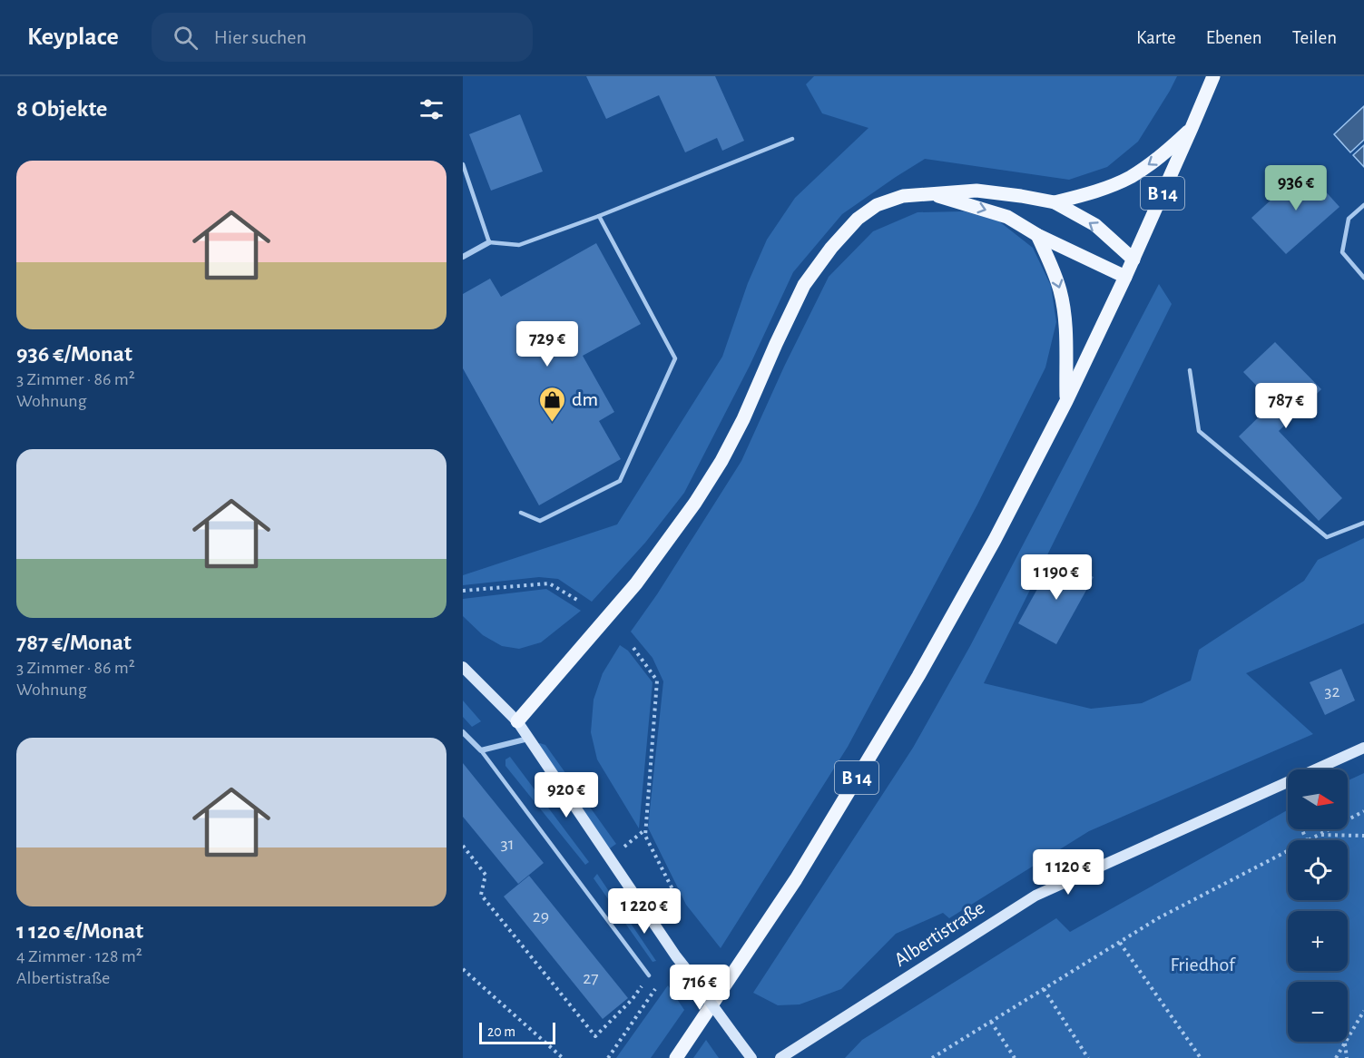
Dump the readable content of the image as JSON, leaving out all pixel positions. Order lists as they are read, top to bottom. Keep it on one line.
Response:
{"streets":{"main road":["B 14","Albertistraße"]},"parks":["Friedhof"],"places":{"shop":["dm"]},"house_numbers":["32","31","29","27"],"scale_bar":"20 m","north":"right","page":{"header":"Keyplace","search":"Hier suchen","nav":["Karte","Ebenen","Teilen"],"heading":"8 Objekte","list":[{"name":"936 €/Monat","note":"3 Zimmer · 86 m² · Wohnung"},{"name":"787 €/Monat","note":"3 Zimmer · 86 m² · Wohnung"},{"name":"1 120 €/Monat","note":"4 Zimmer · 128 m² · Albertistraße"}],"price":["936 €","729 €","787 €","1 190 €","920 €","1 120 €","1 220 €","716 €"],"map_buttons":["+","−"],"scale":"20 m"}}
